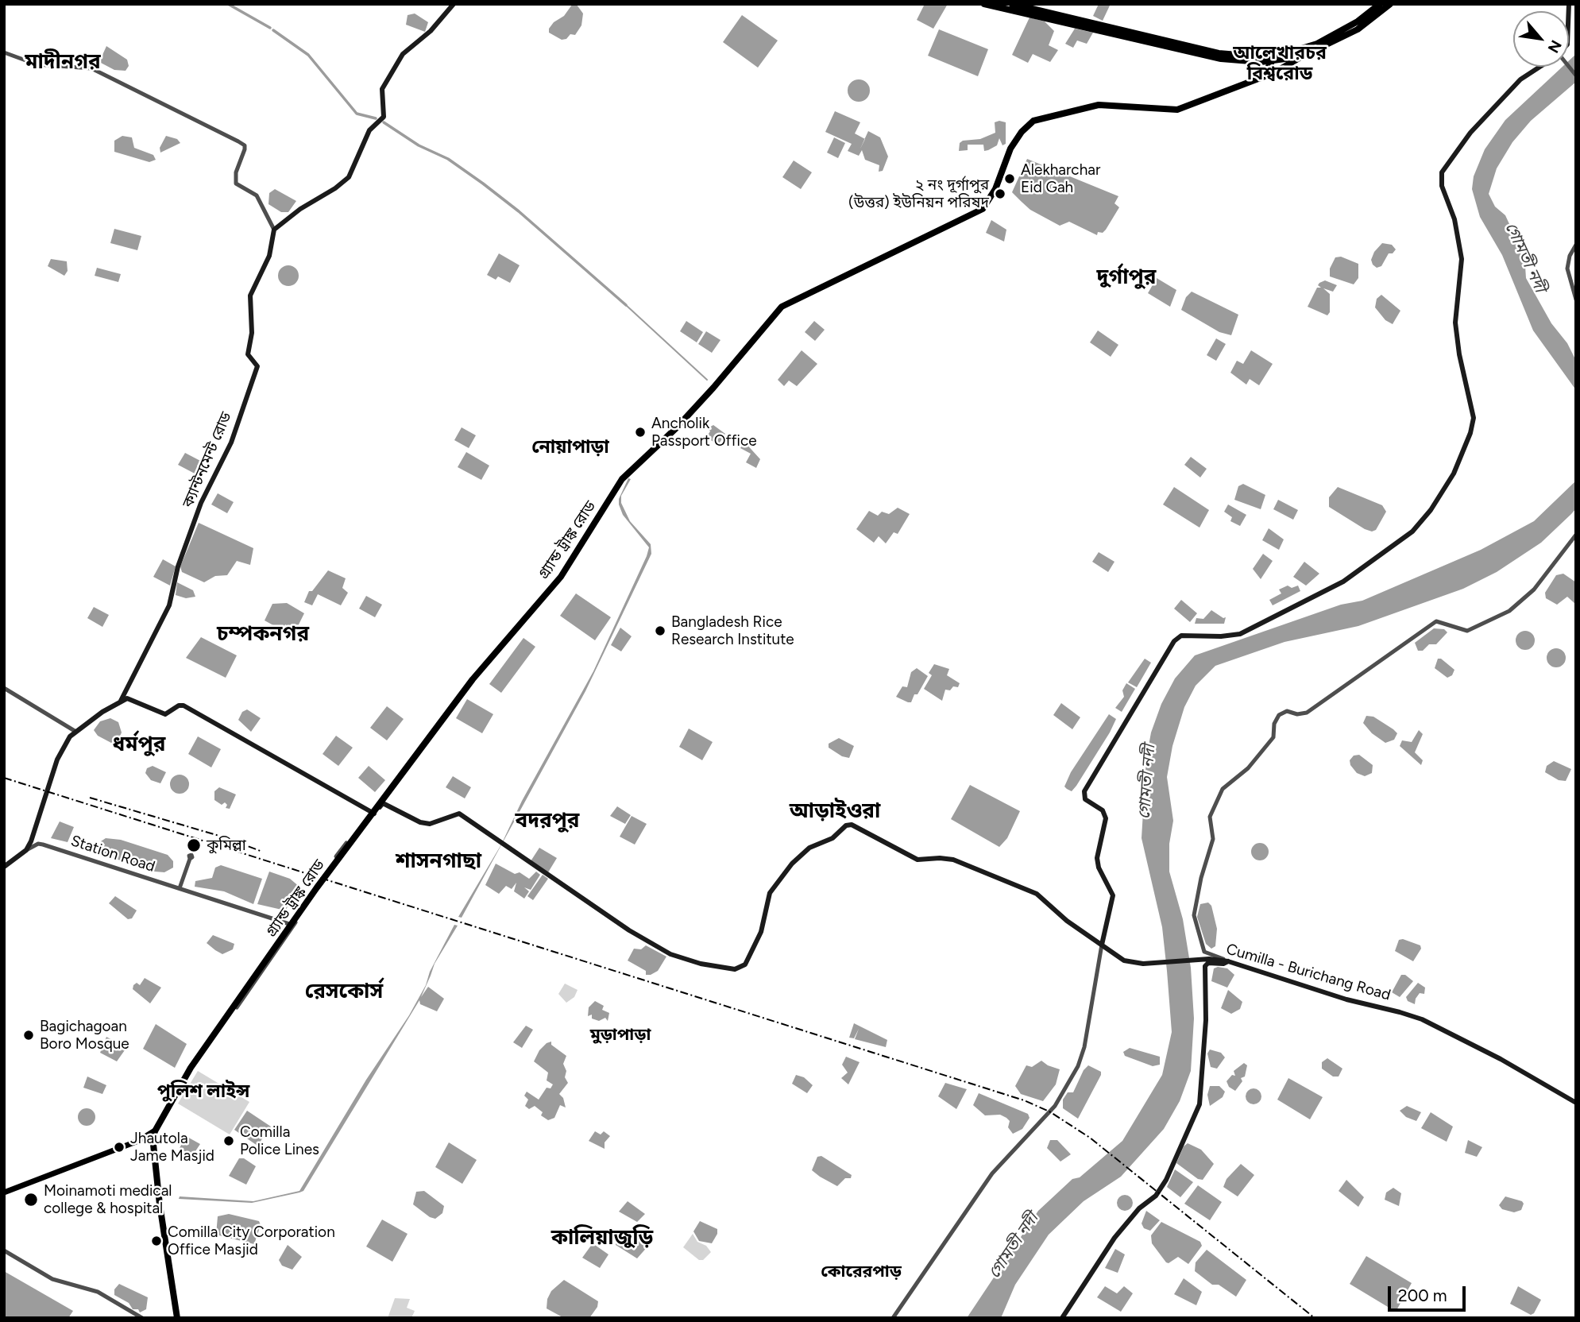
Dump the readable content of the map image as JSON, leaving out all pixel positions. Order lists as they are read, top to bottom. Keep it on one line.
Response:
{"streets":{"highway":["গ্র্যান্ড ট্রাঙ্ক রোড"],"main road":["ক্যান্টনমেন্ট রোড","Cumilla - Burichang Road"],"street":["Station Road"]},"districts":["আলেখারচর বিশ্বরোড","মাদীনগর","দুর্গাপুর","নোয়াপাড়া","চম্পকনগর","ধর্মপুর","আড়াইওরা","বদরপুর","শাসনগাছা","রেসকোর্স","মুড়াপাড়া","পুলিশ লাইন্স","কালিয়াজুড়ি","কোরেরপাড়"],"water":["গোমতী নদী"],"places":["Alekharchar Eid Gah","২ নং দূর্গাপুর (উত্তর) ইউনিয়ন পরিষদ","Ancholik Passport Office","Bangladesh Rice Research Institute","কুমিল্লা","Bagichagoan Boro Mosque","Comilla Police Lines","Jhautola Jame Masjid","Moinamoti medical college & hospital","Comilla City Corporation Office Masjid"],"scale_bar":"200 m","north":"bottom right"}
